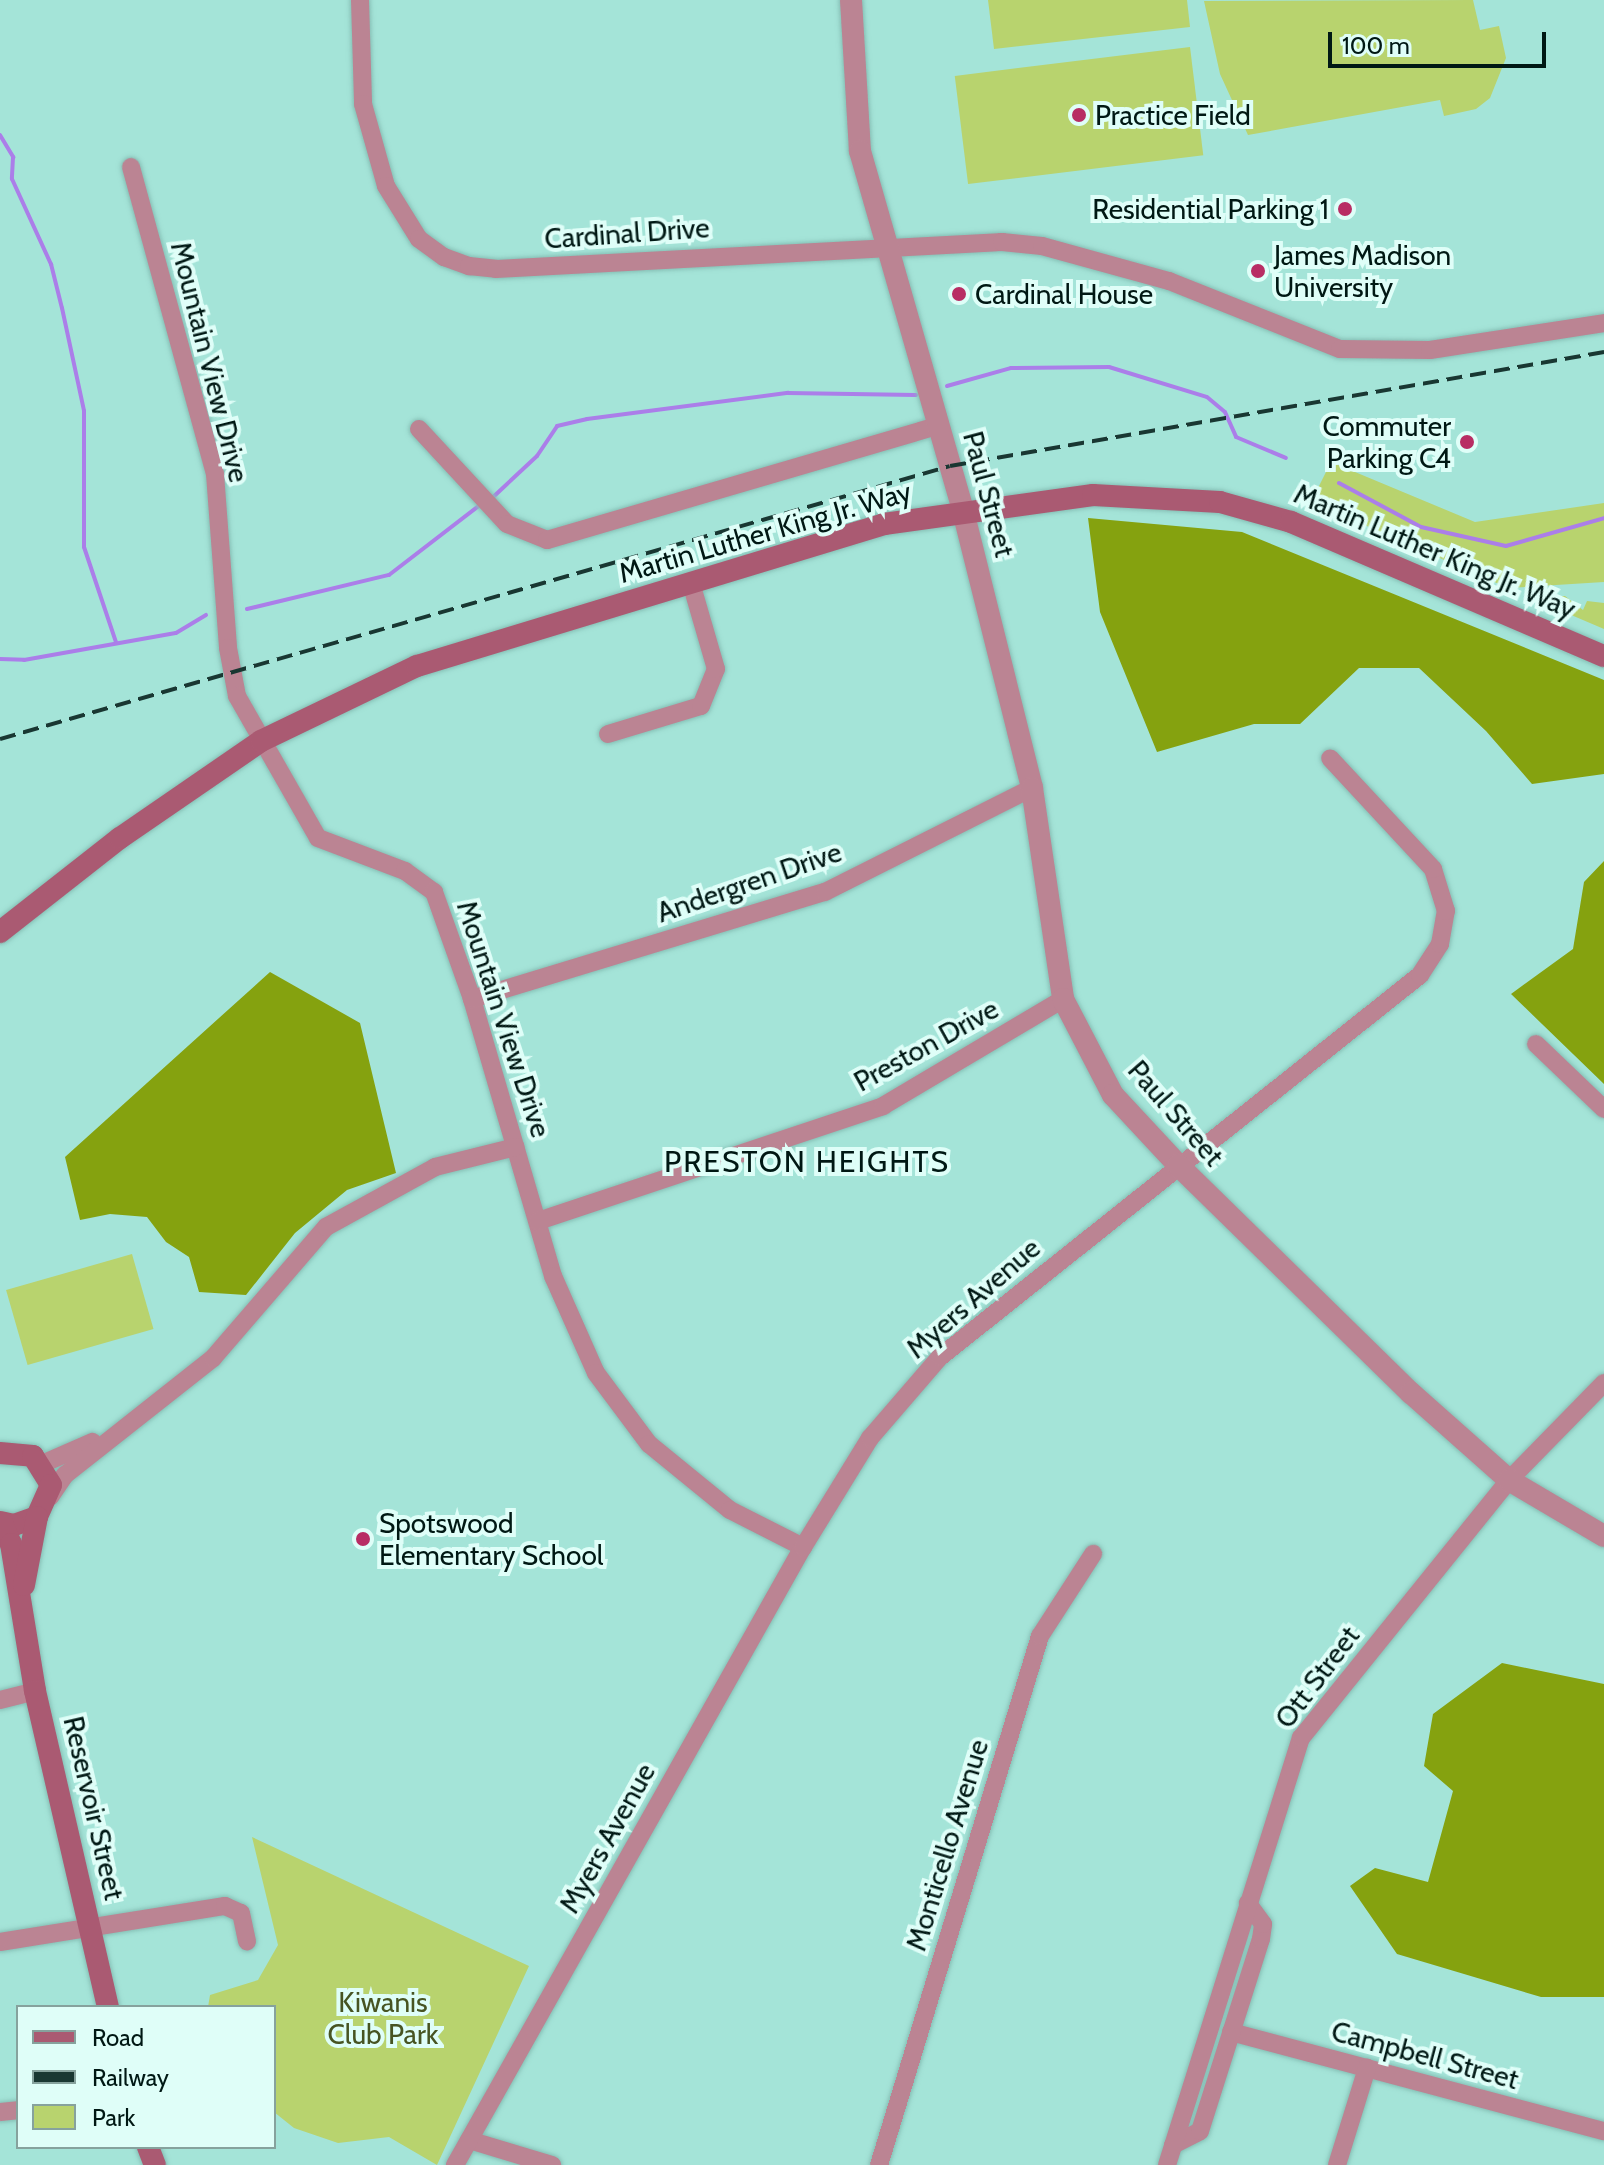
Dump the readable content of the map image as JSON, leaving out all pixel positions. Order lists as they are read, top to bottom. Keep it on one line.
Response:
{"streets":{"main road":["Martin Luther King Jr. Way","Reservoir Street"],"street":["Cardinal Drive","Mountain View Drive","Paul Street","Andergren Drive","Preston Drive","Myers Avenue","Ott Street","Monticello Avenue","Campbell Street"]},"crossings":[["Cardinal Drive","Paul Street"],["Mountain View Drive","Martin Luther King Jr. Way"],["Mountain View Drive","Andergren Drive"],["Mountain View Drive","Preston Drive"],["Mountain View Drive","Myers Avenue"],["Paul Street","Martin Luther King Jr. Way"],["Paul Street","Andergren Drive"],["Paul Street","Preston Drive"],["Paul Street","Myers Avenue"],["Paul Street","Ott Street"]],"districts":["PRESTON HEIGHTS"],"parks":["Kiwanis Club Park"],"places":["Practice Field","Residential Parking 1","James Madison University","Cardinal House","Commuter Parking C4","Spotswood Elementary School"],"legend":["Road","Railway","Park"],"scale_bar":"100 m"}
